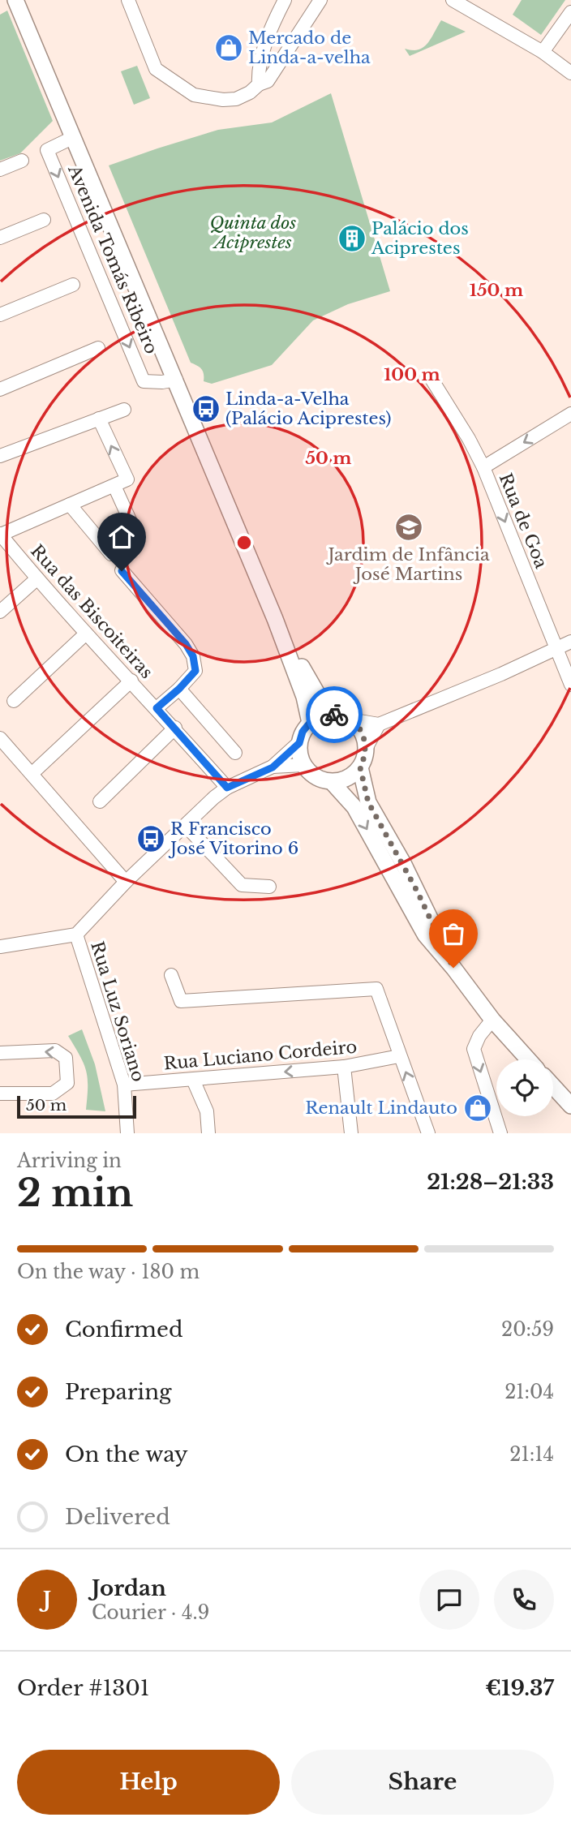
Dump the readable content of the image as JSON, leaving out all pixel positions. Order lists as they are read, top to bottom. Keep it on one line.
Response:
{"streets":{"street":["Avenida Tomás Ribeiro","Rua de Goa","Rua das Biscoiteiras","Rua Luz Soriano","Rua Luciano Cordeiro"]},"crossings":[["Rua Luz Soriano","Rua Luciano Cordeiro"]],"one_way":["Rua de Goa","Rua Luciano Cordeiro"],"parks":["Quinta dos Aciprestes"],"places":{"shop":["Mercado de Linda-a-velha","Renault Lindauto"],"building":["Palácio dos Aciprestes"],"bus stop":["Linda-a-Velha (Palácio Aciprestes)","R Francisco José Vitorino 6"],"school or university":["Jardim de Infância José Martins"]},"scale_bar":"50 m","page":{"scale":"50 m","heading":["2 min","Arriving in","21:28–21:33"],"panel":["Jordan","Courier · 4.9","Order #1301","€19.37"],"bar":"On the way · 180 m","list":[["Confirmed","20:59"],["Preparing","21:04"],["On the way","21:14"],"Delivered"],"round":"J","buttons":["Help","Share"]},"rings":["150 m","100 m","50 m"]}
